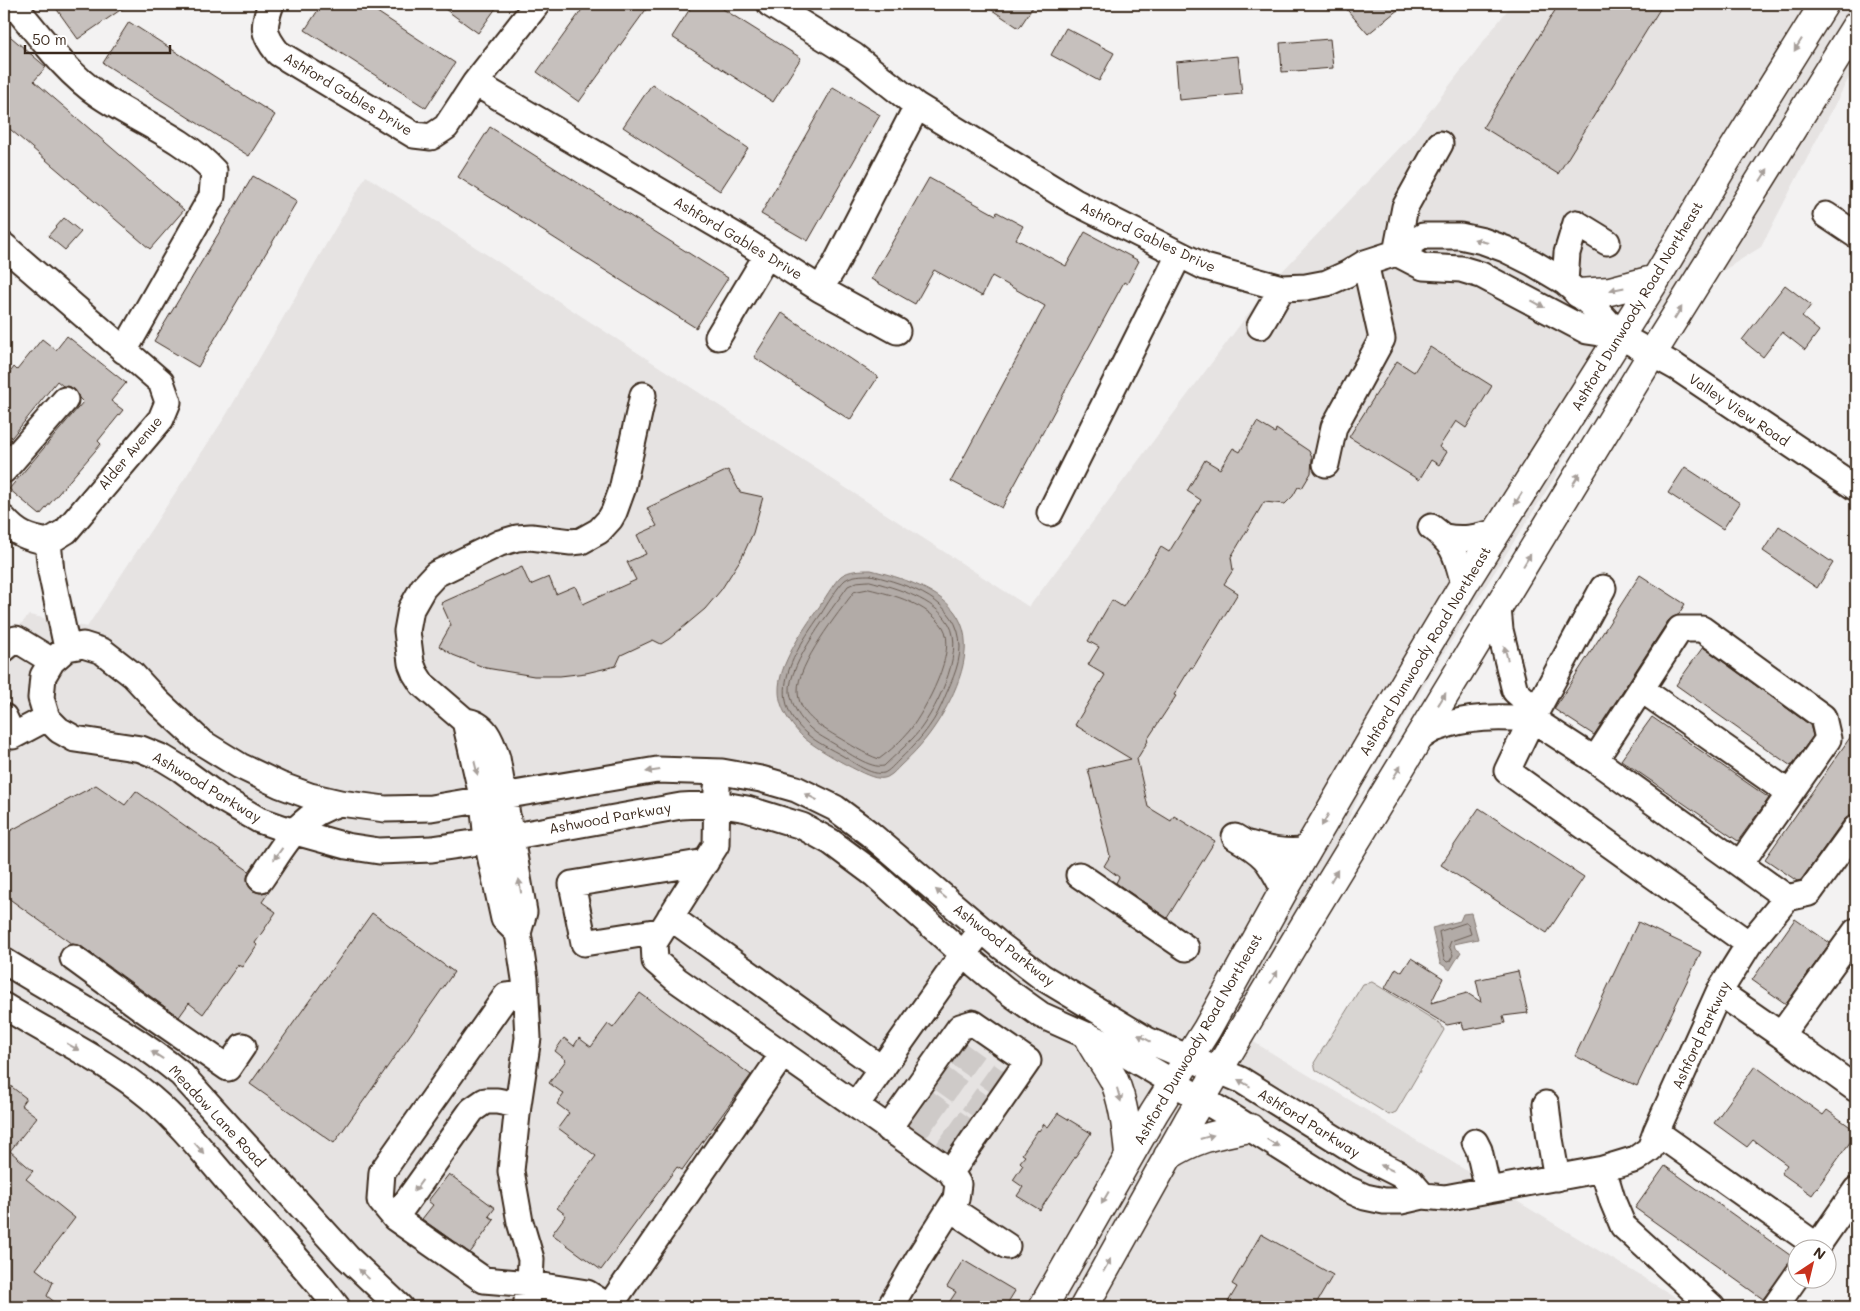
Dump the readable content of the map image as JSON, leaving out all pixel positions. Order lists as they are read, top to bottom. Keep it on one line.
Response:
{"streets":{"main road":["Ashford Dunwoody Road Northeast"],"street":["Ashford Gables Drive","Valley View Road","Alder Avenue","Ashwood Parkway","Ashford Parkway","Meadow Lane Road"]},"crossings":[["Ashford Gables Drive","Ashford Dunwoody Road Northeast"],["Ashford Gables Drive","Valley View Road"],["Ashford Dunwoody Road Northeast","Valley View Road"],["Ashford Dunwoody Road Northeast","Ashwood Parkway"],["Ashford Dunwoody Road Northeast","Ashford Parkway"],["Ashwood Parkway","Ashford Parkway"]],"scale_bar":"50 m","north":"top right"}
